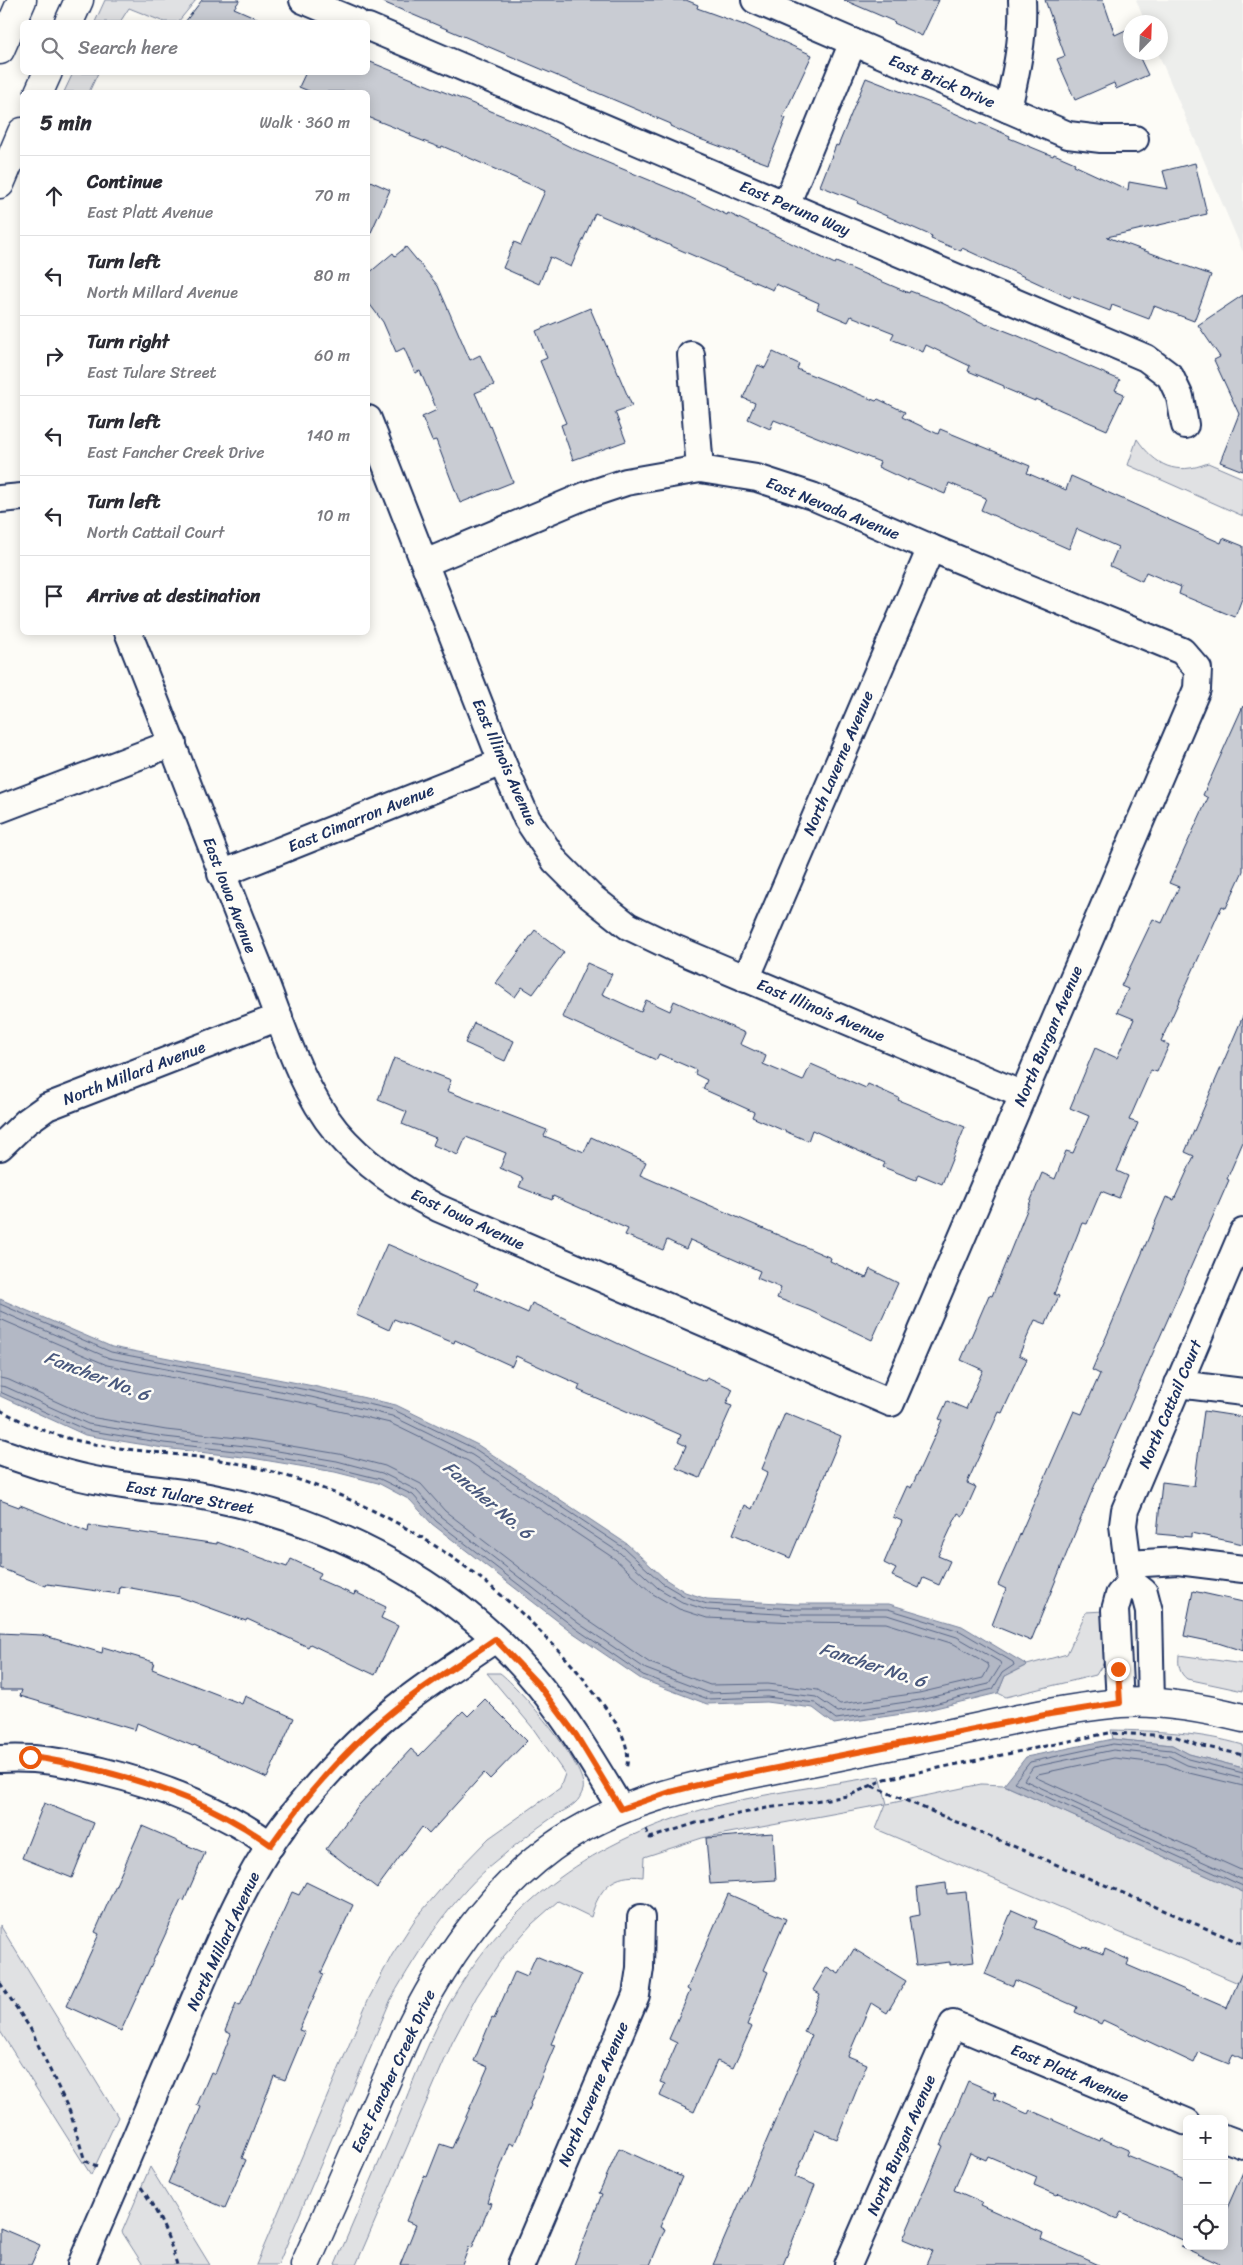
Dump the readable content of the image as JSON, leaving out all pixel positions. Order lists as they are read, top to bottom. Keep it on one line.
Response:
{"streets":{"street":["East Brick Drive","East Peruna Way","East Nevada Avenue","East Illinois Avenue","North Laverne Avenue","East Cimarron Avenue","East Iowa Avenue","North Burgan Avenue","North Millard Avenue","North Cattail Court","East Tulare Street","East Fancher Creek Drive","East Platt Avenue"]},"crossings":[["East Nevada Avenue","East Illinois Avenue"],["East Nevada Avenue","North Laverne Avenue"],["East Nevada Avenue","North Burgan Avenue"],["East Illinois Avenue","North Laverne Avenue"],["East Illinois Avenue","East Cimarron Avenue"],["East Illinois Avenue","North Burgan Avenue"],["East Cimarron Avenue","East Iowa Avenue"],["East Iowa Avenue","North Burgan Avenue"],["East Iowa Avenue","North Millard Avenue"],["North Burgan Avenue","East Platt Avenue"],["North Millard Avenue","East Tulare Street"],["East Tulare Street","East Fancher Creek Drive"]],"water":["Fancher No. 6"],"north":"top right","page":{"search":"Search here","heading":["5 min","Walk · 360 m"],"list":[["Continue","East Platt Avenue","70 m"],["Turn left","North Millard Avenue","80 m"],["Turn right","East Tulare Street","60 m"],["Turn left","East Fancher Creek Drive","140 m"],["Turn left","North Cattail Court","10 m"],"Arrive at destination"],"map_buttons":["+","−"]}}
